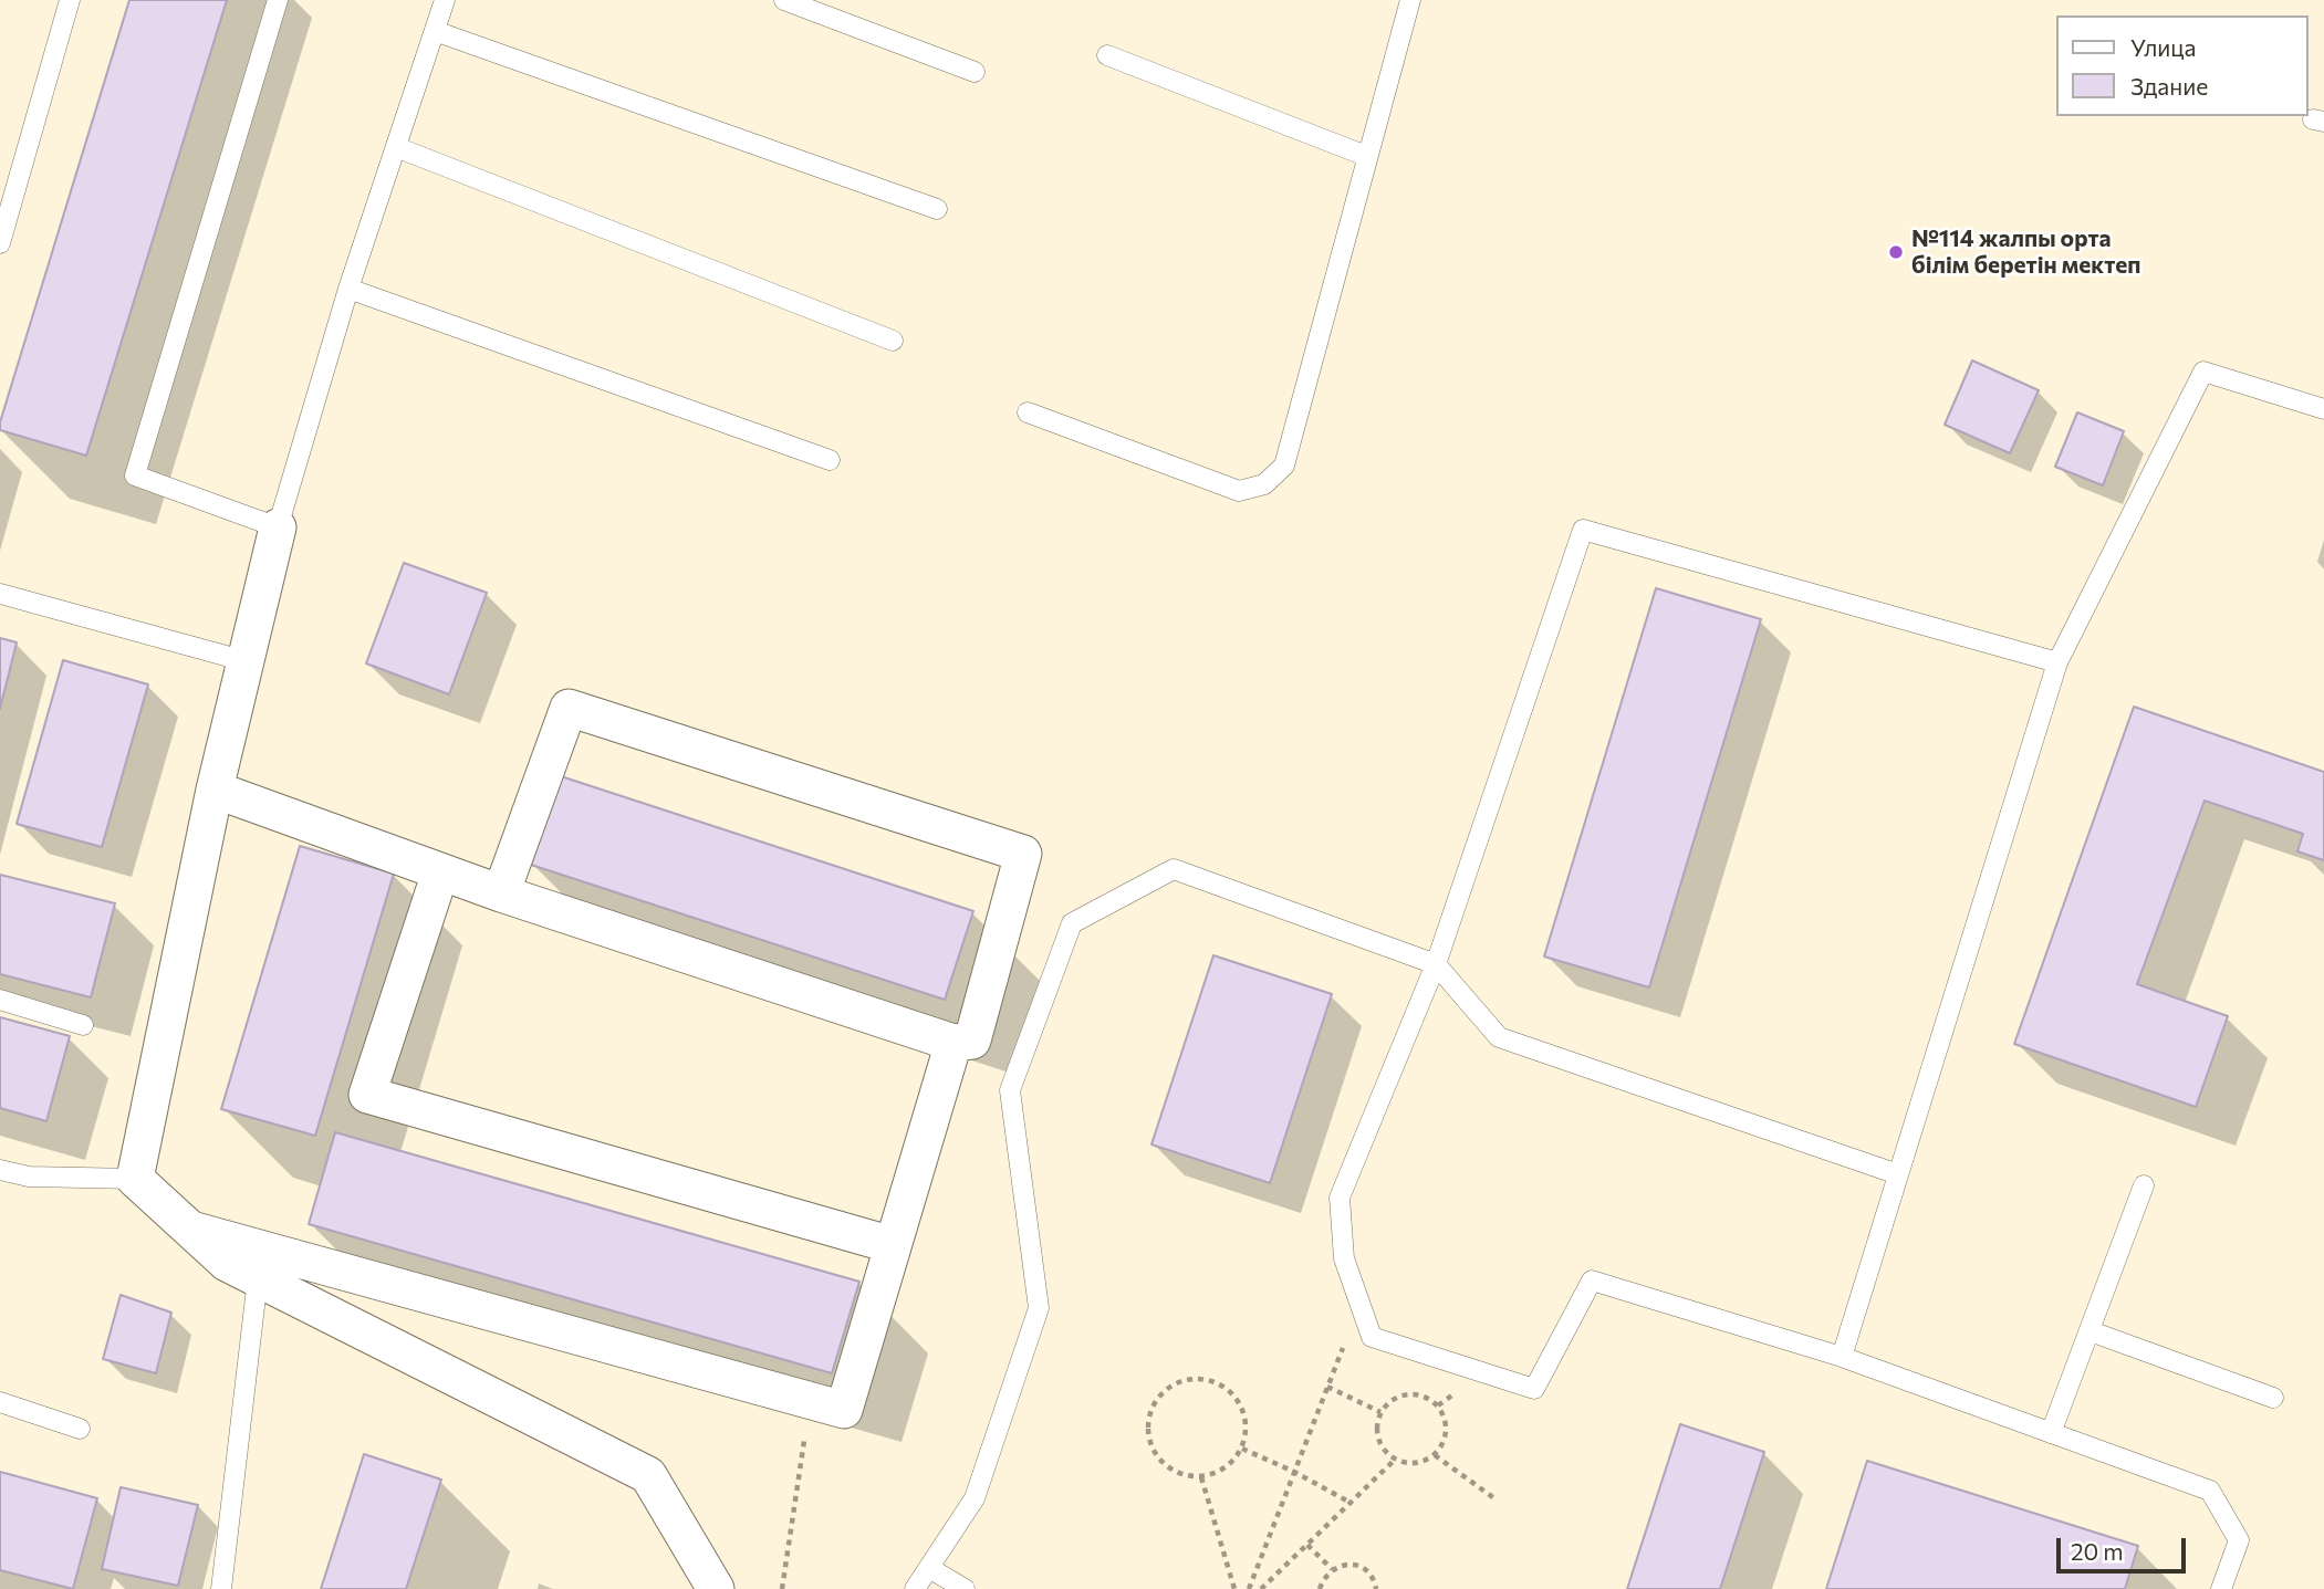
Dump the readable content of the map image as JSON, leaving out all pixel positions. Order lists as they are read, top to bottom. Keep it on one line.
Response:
{"places":["№114 жалпы орта білім беретін мектеп"],"legend":["Улица","Здание"],"scale_bar":"20 m"}
